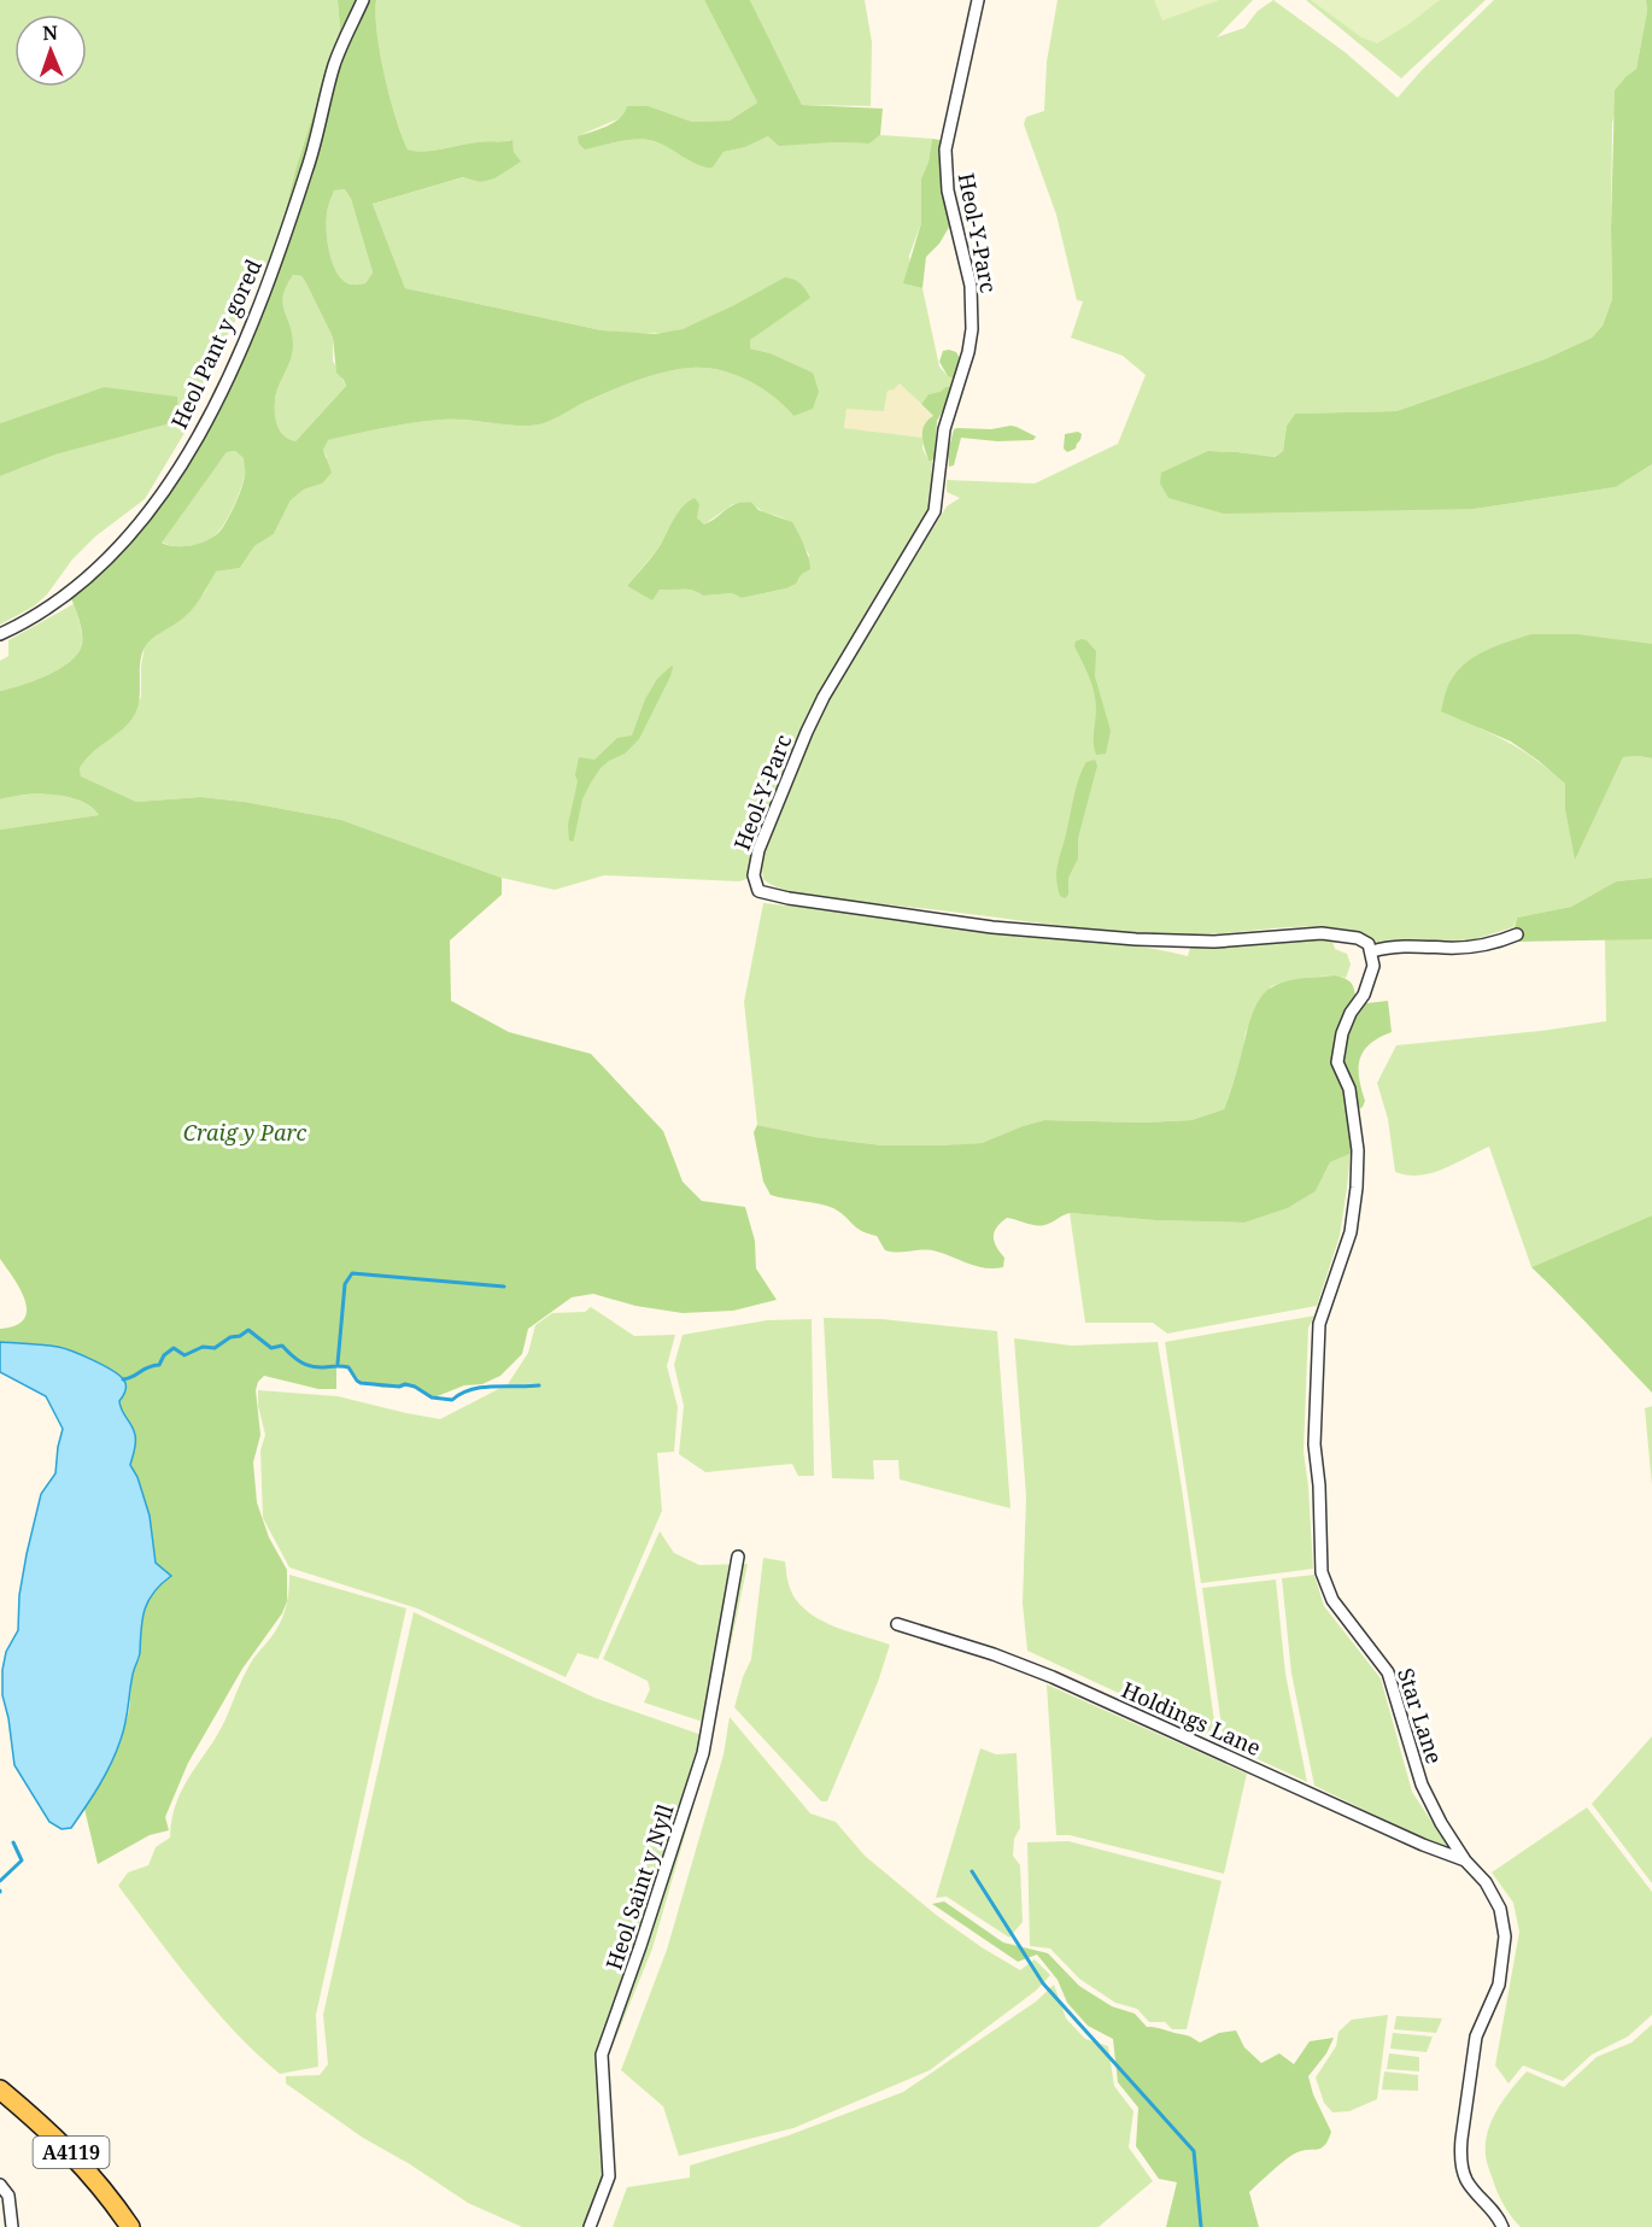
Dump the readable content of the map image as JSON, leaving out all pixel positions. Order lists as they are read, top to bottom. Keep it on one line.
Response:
{"streets":{"main road":["A4119"],"street":["Heol-Y-Parc","Heol Pant y gored","Star Lane","Holdings Lane","Heol Saint y Nyll"]},"crossings":[["Heol-Y-Parc","Star Lane"],["Star Lane","Holdings Lane"]],"parks":["Craig y Parc"],"north":"top"}
